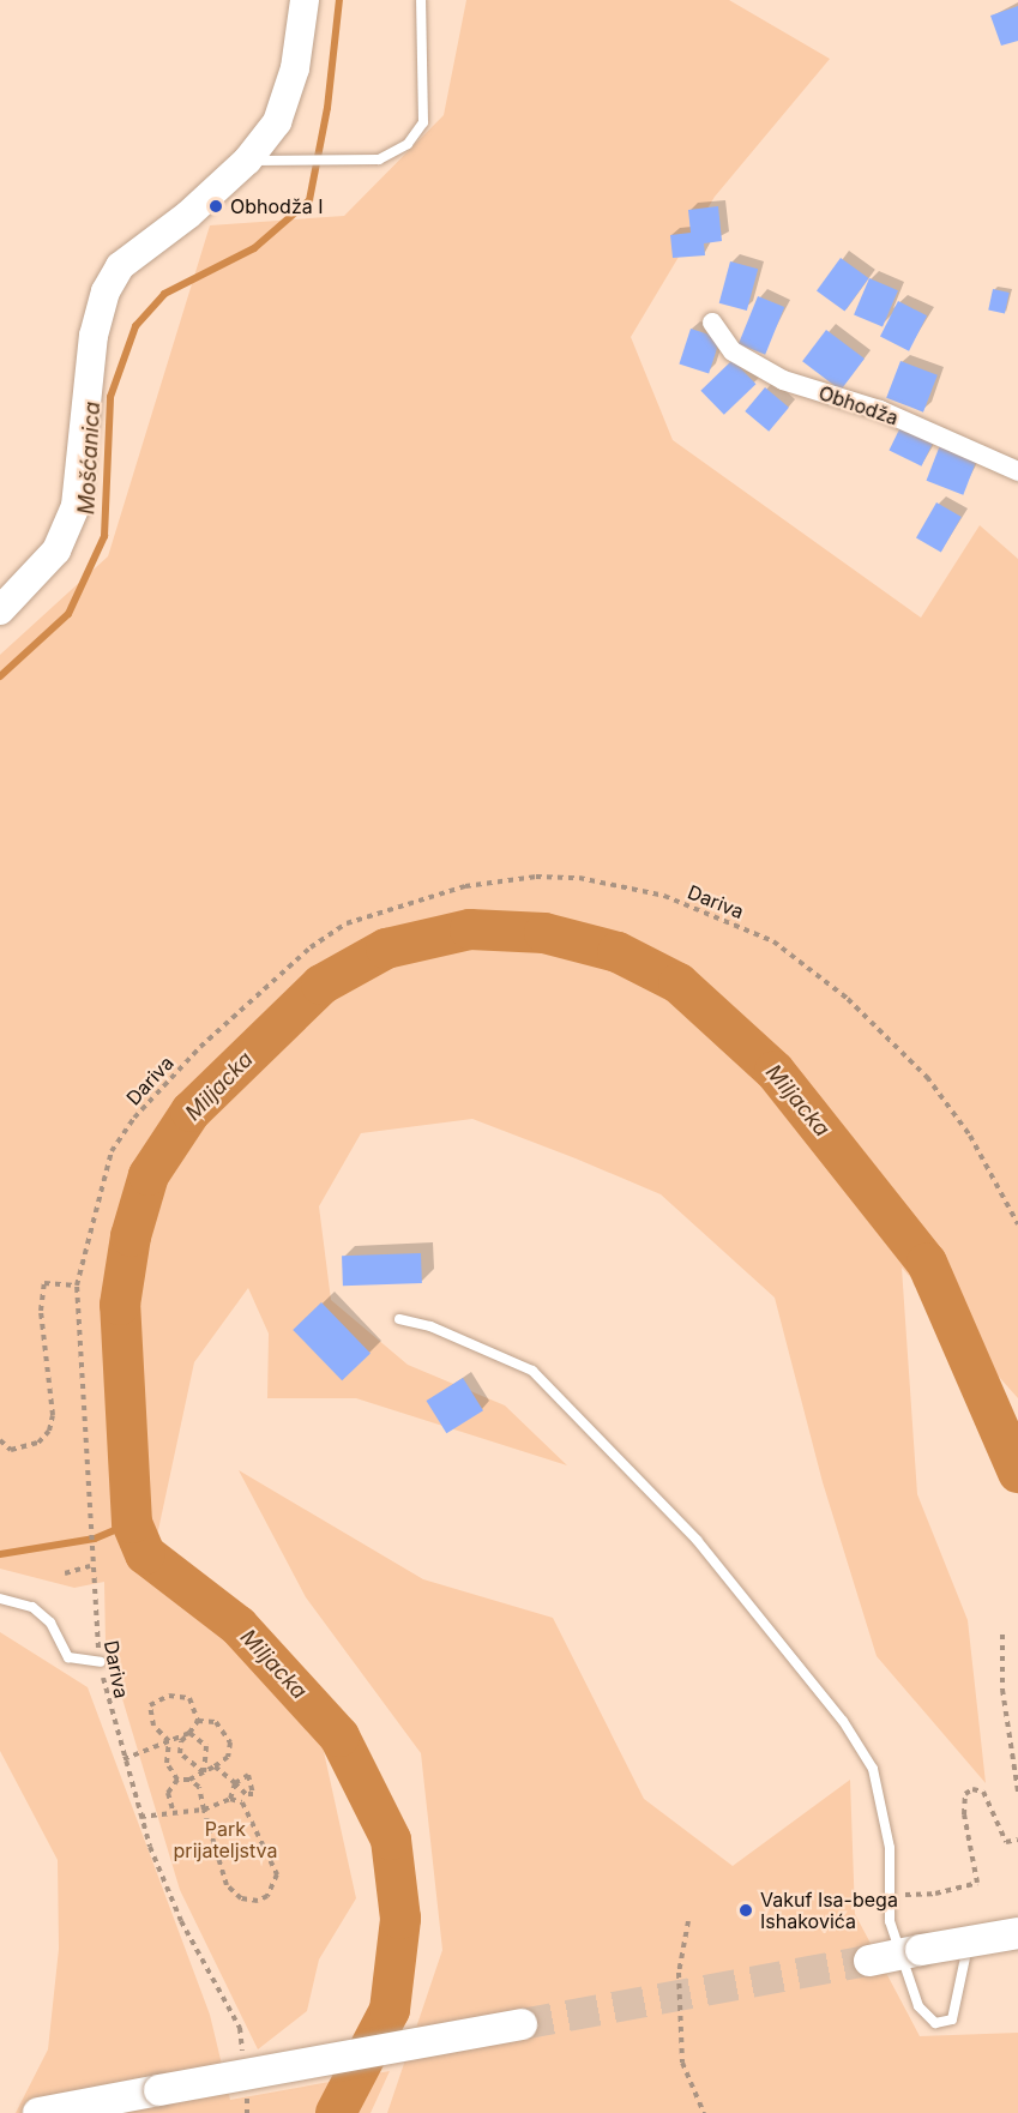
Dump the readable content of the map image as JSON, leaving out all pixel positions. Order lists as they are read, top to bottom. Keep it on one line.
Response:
{"streets":{"street":["Obhodža"],"path":["Dariva"]},"water":["Mošćanica","Miljacka"],"parks":["Park prijateljstva"],"places":["Obhodža I","Vakuf Isa-bega Ishakovića"]}
